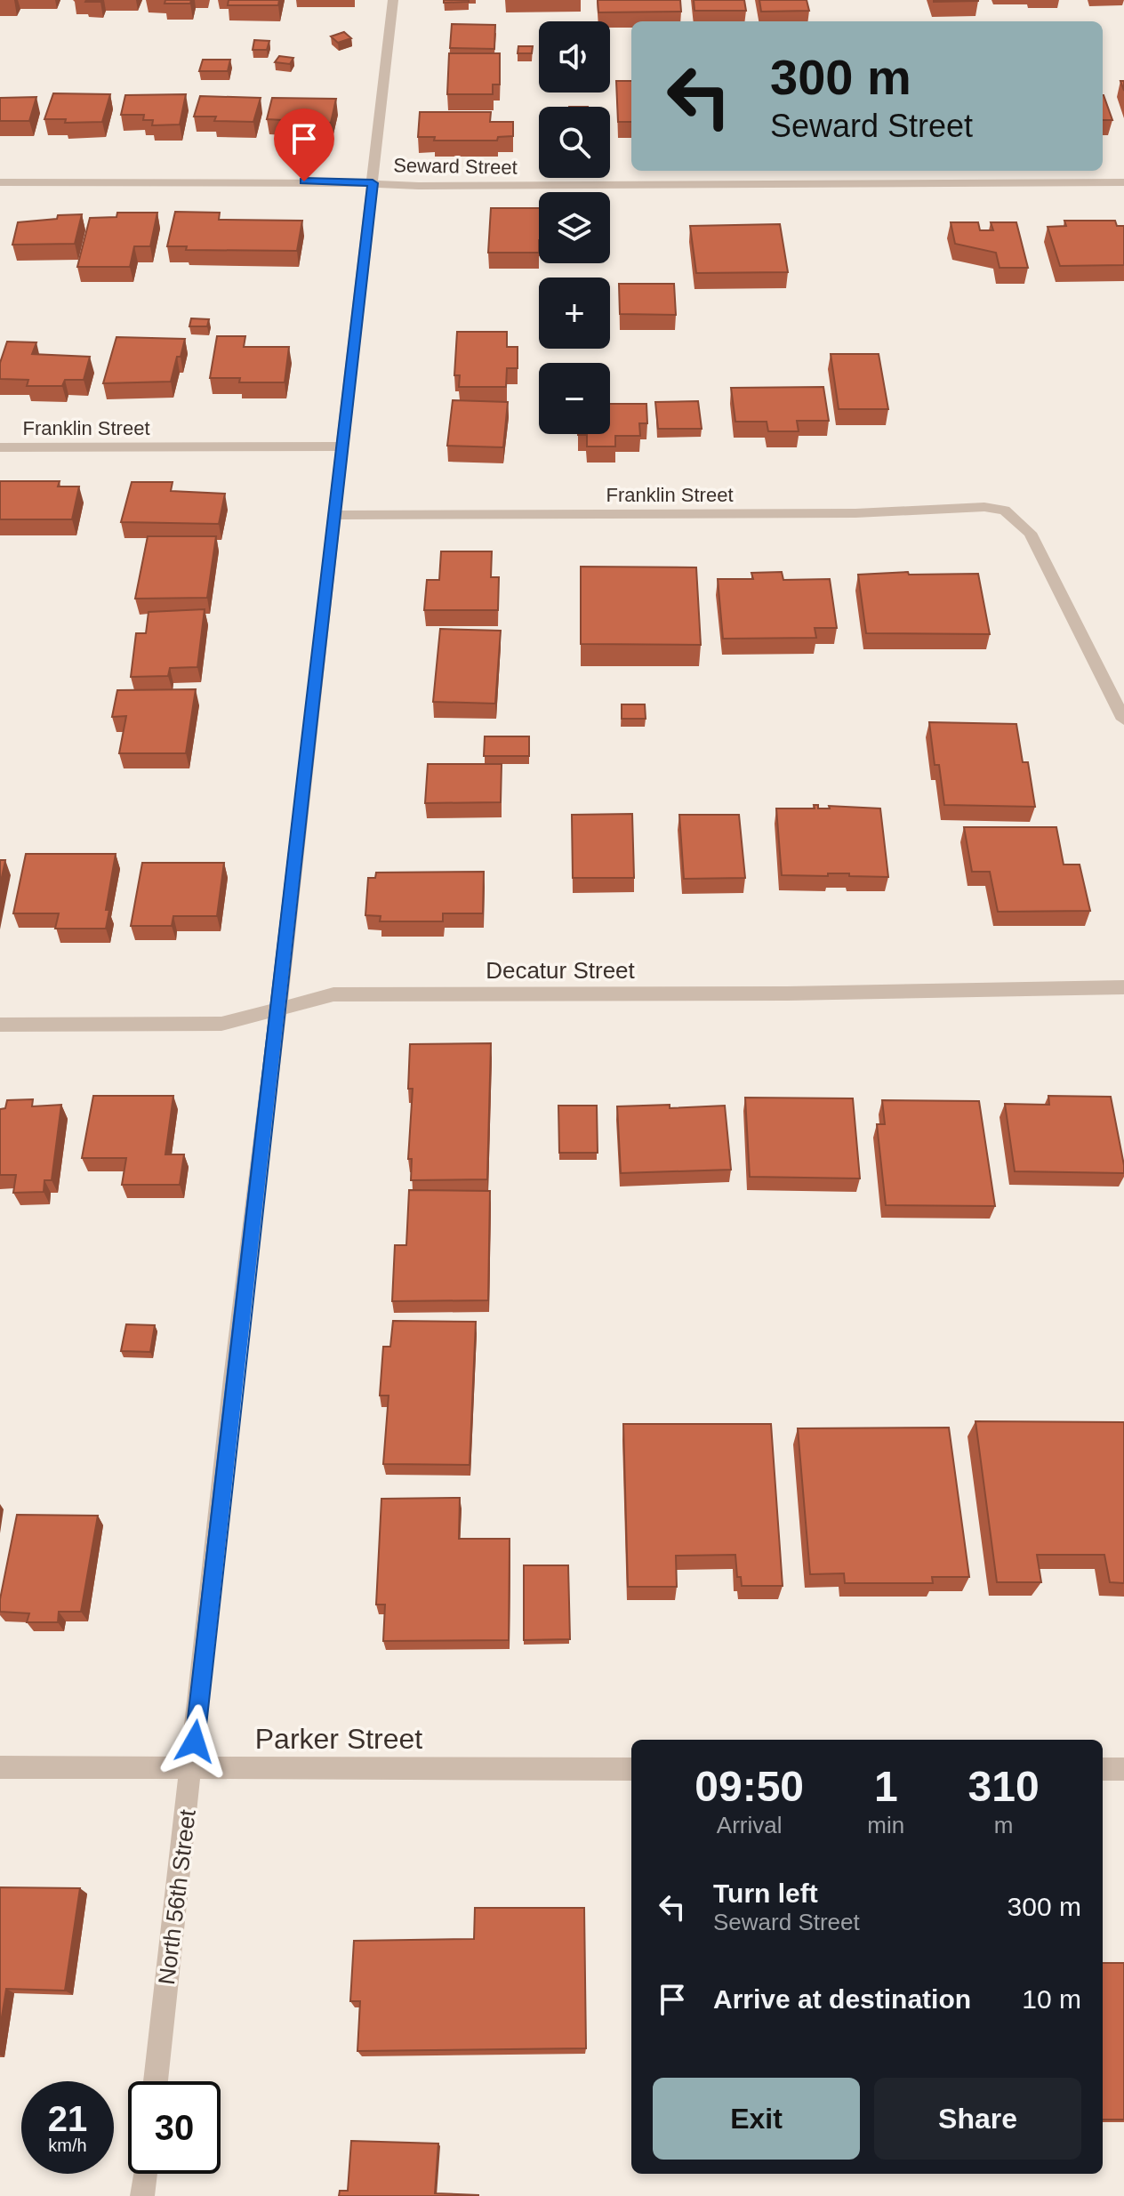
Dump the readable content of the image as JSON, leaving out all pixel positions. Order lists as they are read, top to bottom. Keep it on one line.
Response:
{"streets":{"street":["Seward Street","Franklin Street","Decatur Street","Parker Street","North 56th Street"]},"crossings":[["Seward Street","North 56th Street"],["Franklin Street","North 56th Street"],["Decatur Street","North 56th Street"],["Parker Street","North 56th Street"]],"page":{"map_buttons":["+","−"],"turn":["300 m","Seward Street"],"eta":["09:50","Arrival","1","min","310","m"],"list":[{"name":"Turn left","note":"Seward Street","value":"300 m"},{"name":"Arrive at destination","value":"10 m"}],"buttons":["Exit","Share"],"speed":"21 km/h","limit":"30"}}
